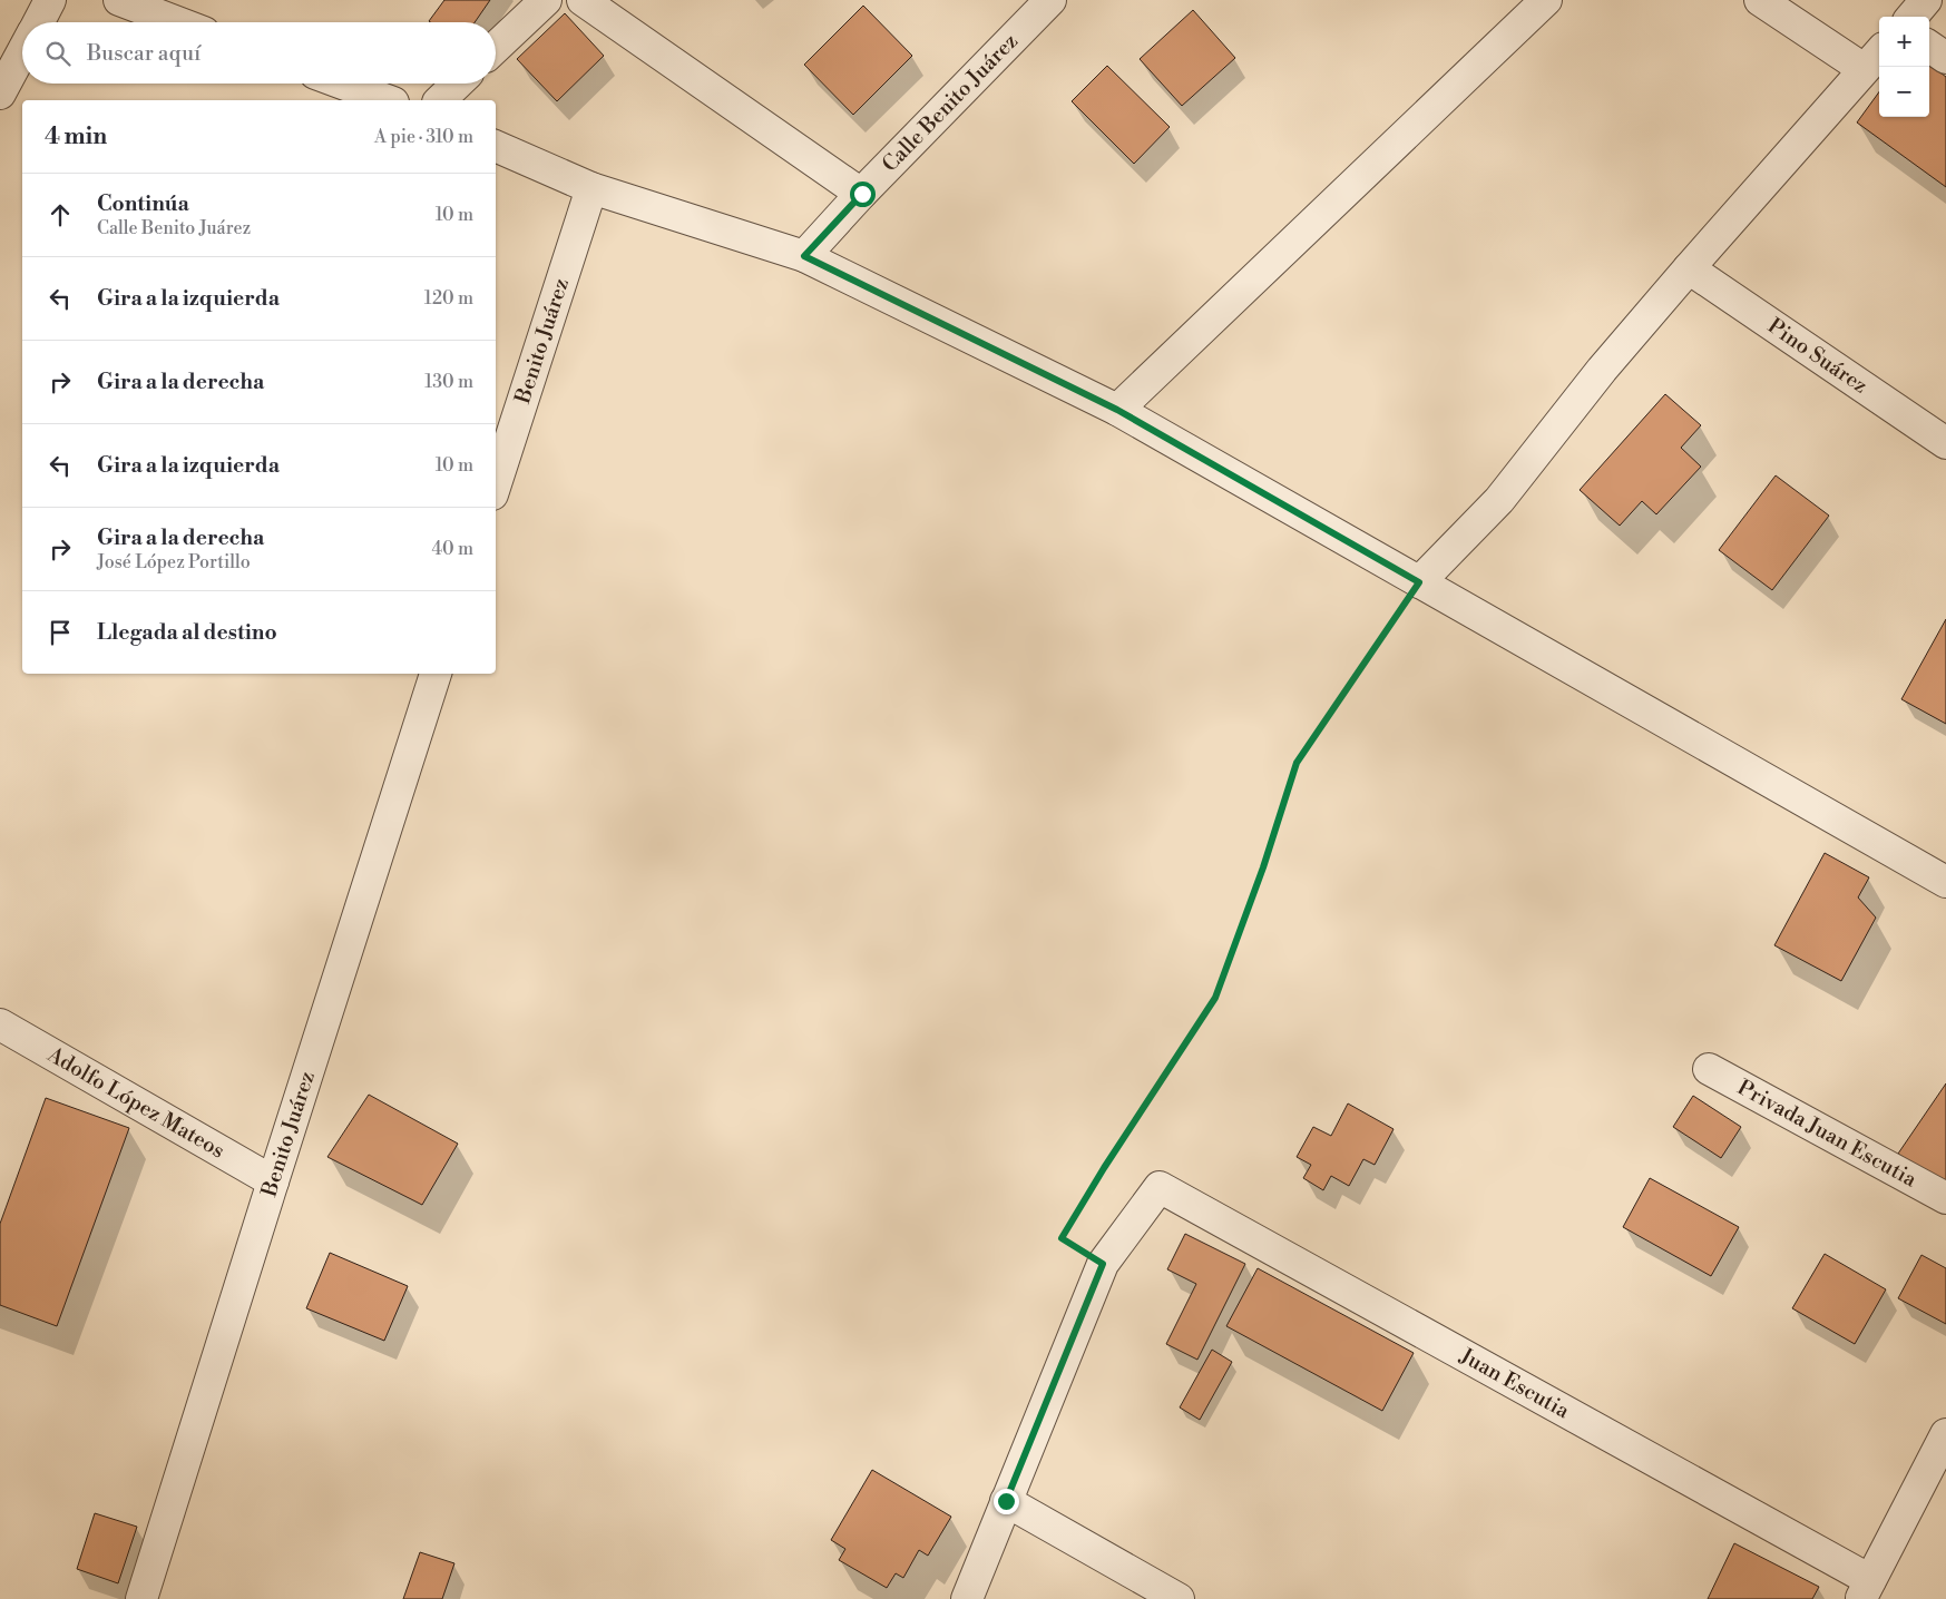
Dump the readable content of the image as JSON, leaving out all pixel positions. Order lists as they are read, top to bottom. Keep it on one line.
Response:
{"streets":{"street":["Calle Benito Juárez","Benito Juárez","Pino Suárez","Adolfo López Mateos","Privada Juan Escutia","Juan Escutia"]},"crossings":[["Benito Juárez","Adolfo López Mateos"]],"page":{"map_buttons":["+","−"],"search":"Buscar aquí","heading":["4 min","A pie · 310 m"],"list":[["Continúa","Calle Benito Juárez","10 m"],["Gira a la izquierda","120 m"],["Gira a la derecha","130 m"],["Gira a la izquierda","10 m"],["Gira a la derecha","José López Portillo","40 m"],"Llegada al destino"]}}
